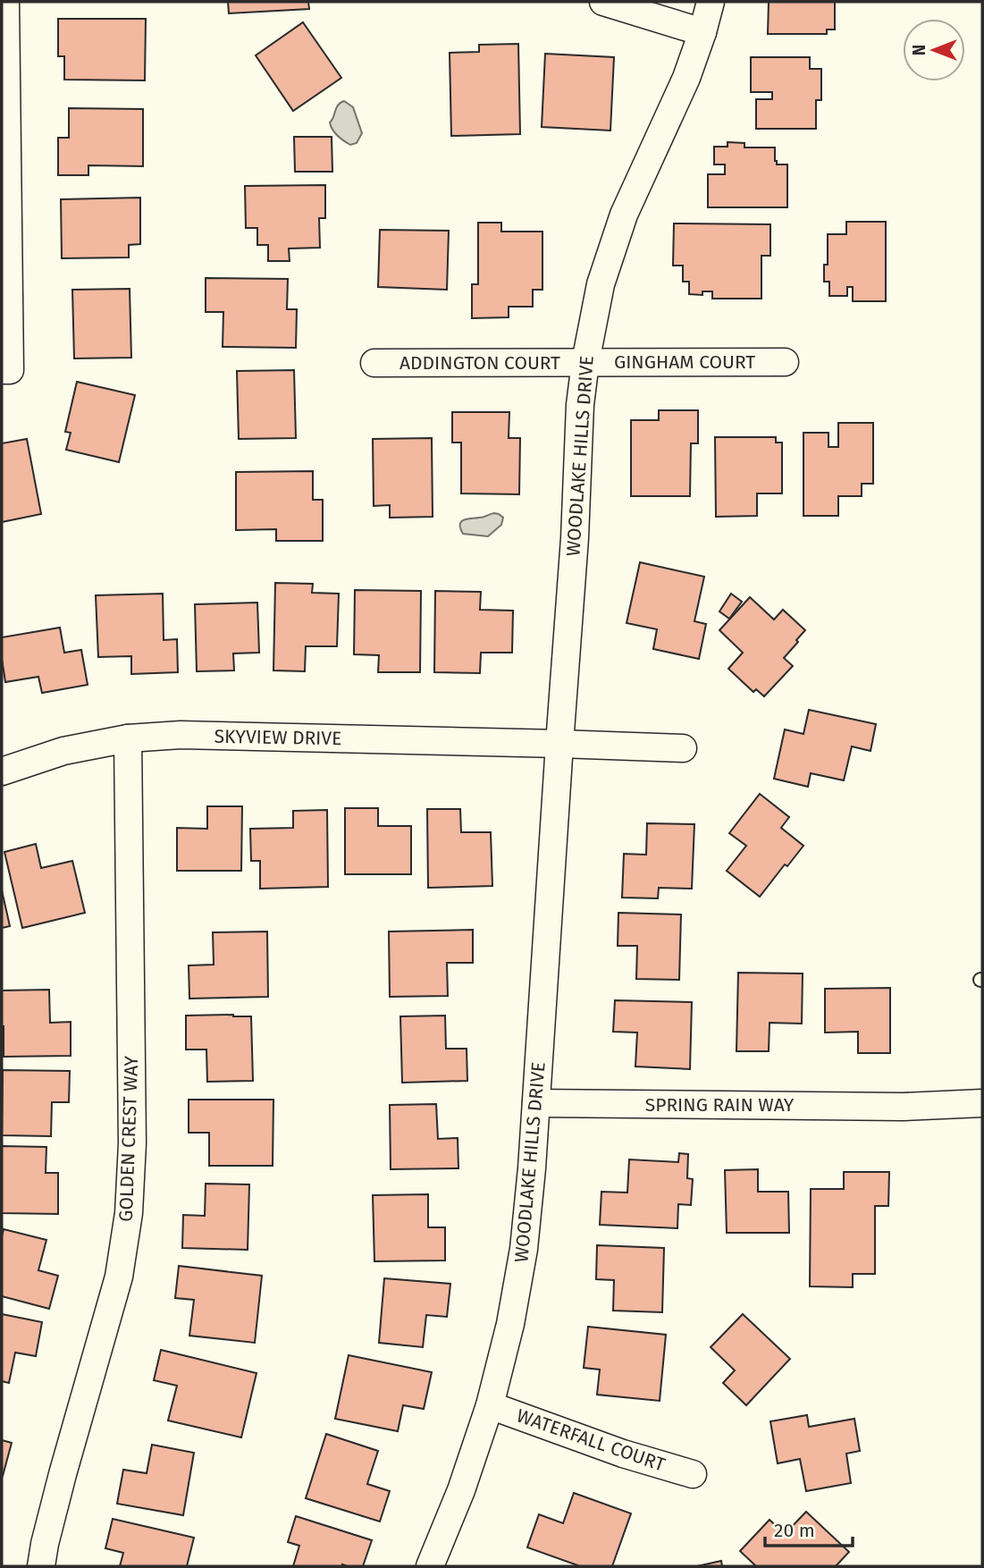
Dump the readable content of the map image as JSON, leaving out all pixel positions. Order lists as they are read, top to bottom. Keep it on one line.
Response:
{"streets":{"street":["GINGHAM COURT","ADDINGTON COURT","WOODLAKE HILLS DRIVE","SKYVIEW DRIVE","SPRING RAIN WAY","GOLDEN CREST WAY","WATERFALL COURT"]},"crossings":[["GINGHAM COURT","ADDINGTON COURT"],["GINGHAM COURT","WOODLAKE HILLS DRIVE"],["ADDINGTON COURT","WOODLAKE HILLS DRIVE"],["WOODLAKE HILLS DRIVE","SKYVIEW DRIVE"],["WOODLAKE HILLS DRIVE","SPRING RAIN WAY"],["WOODLAKE HILLS DRIVE","WATERFALL COURT"],["SKYVIEW DRIVE","GOLDEN CREST WAY"]],"scale_bar":"20 m","north":"left"}
